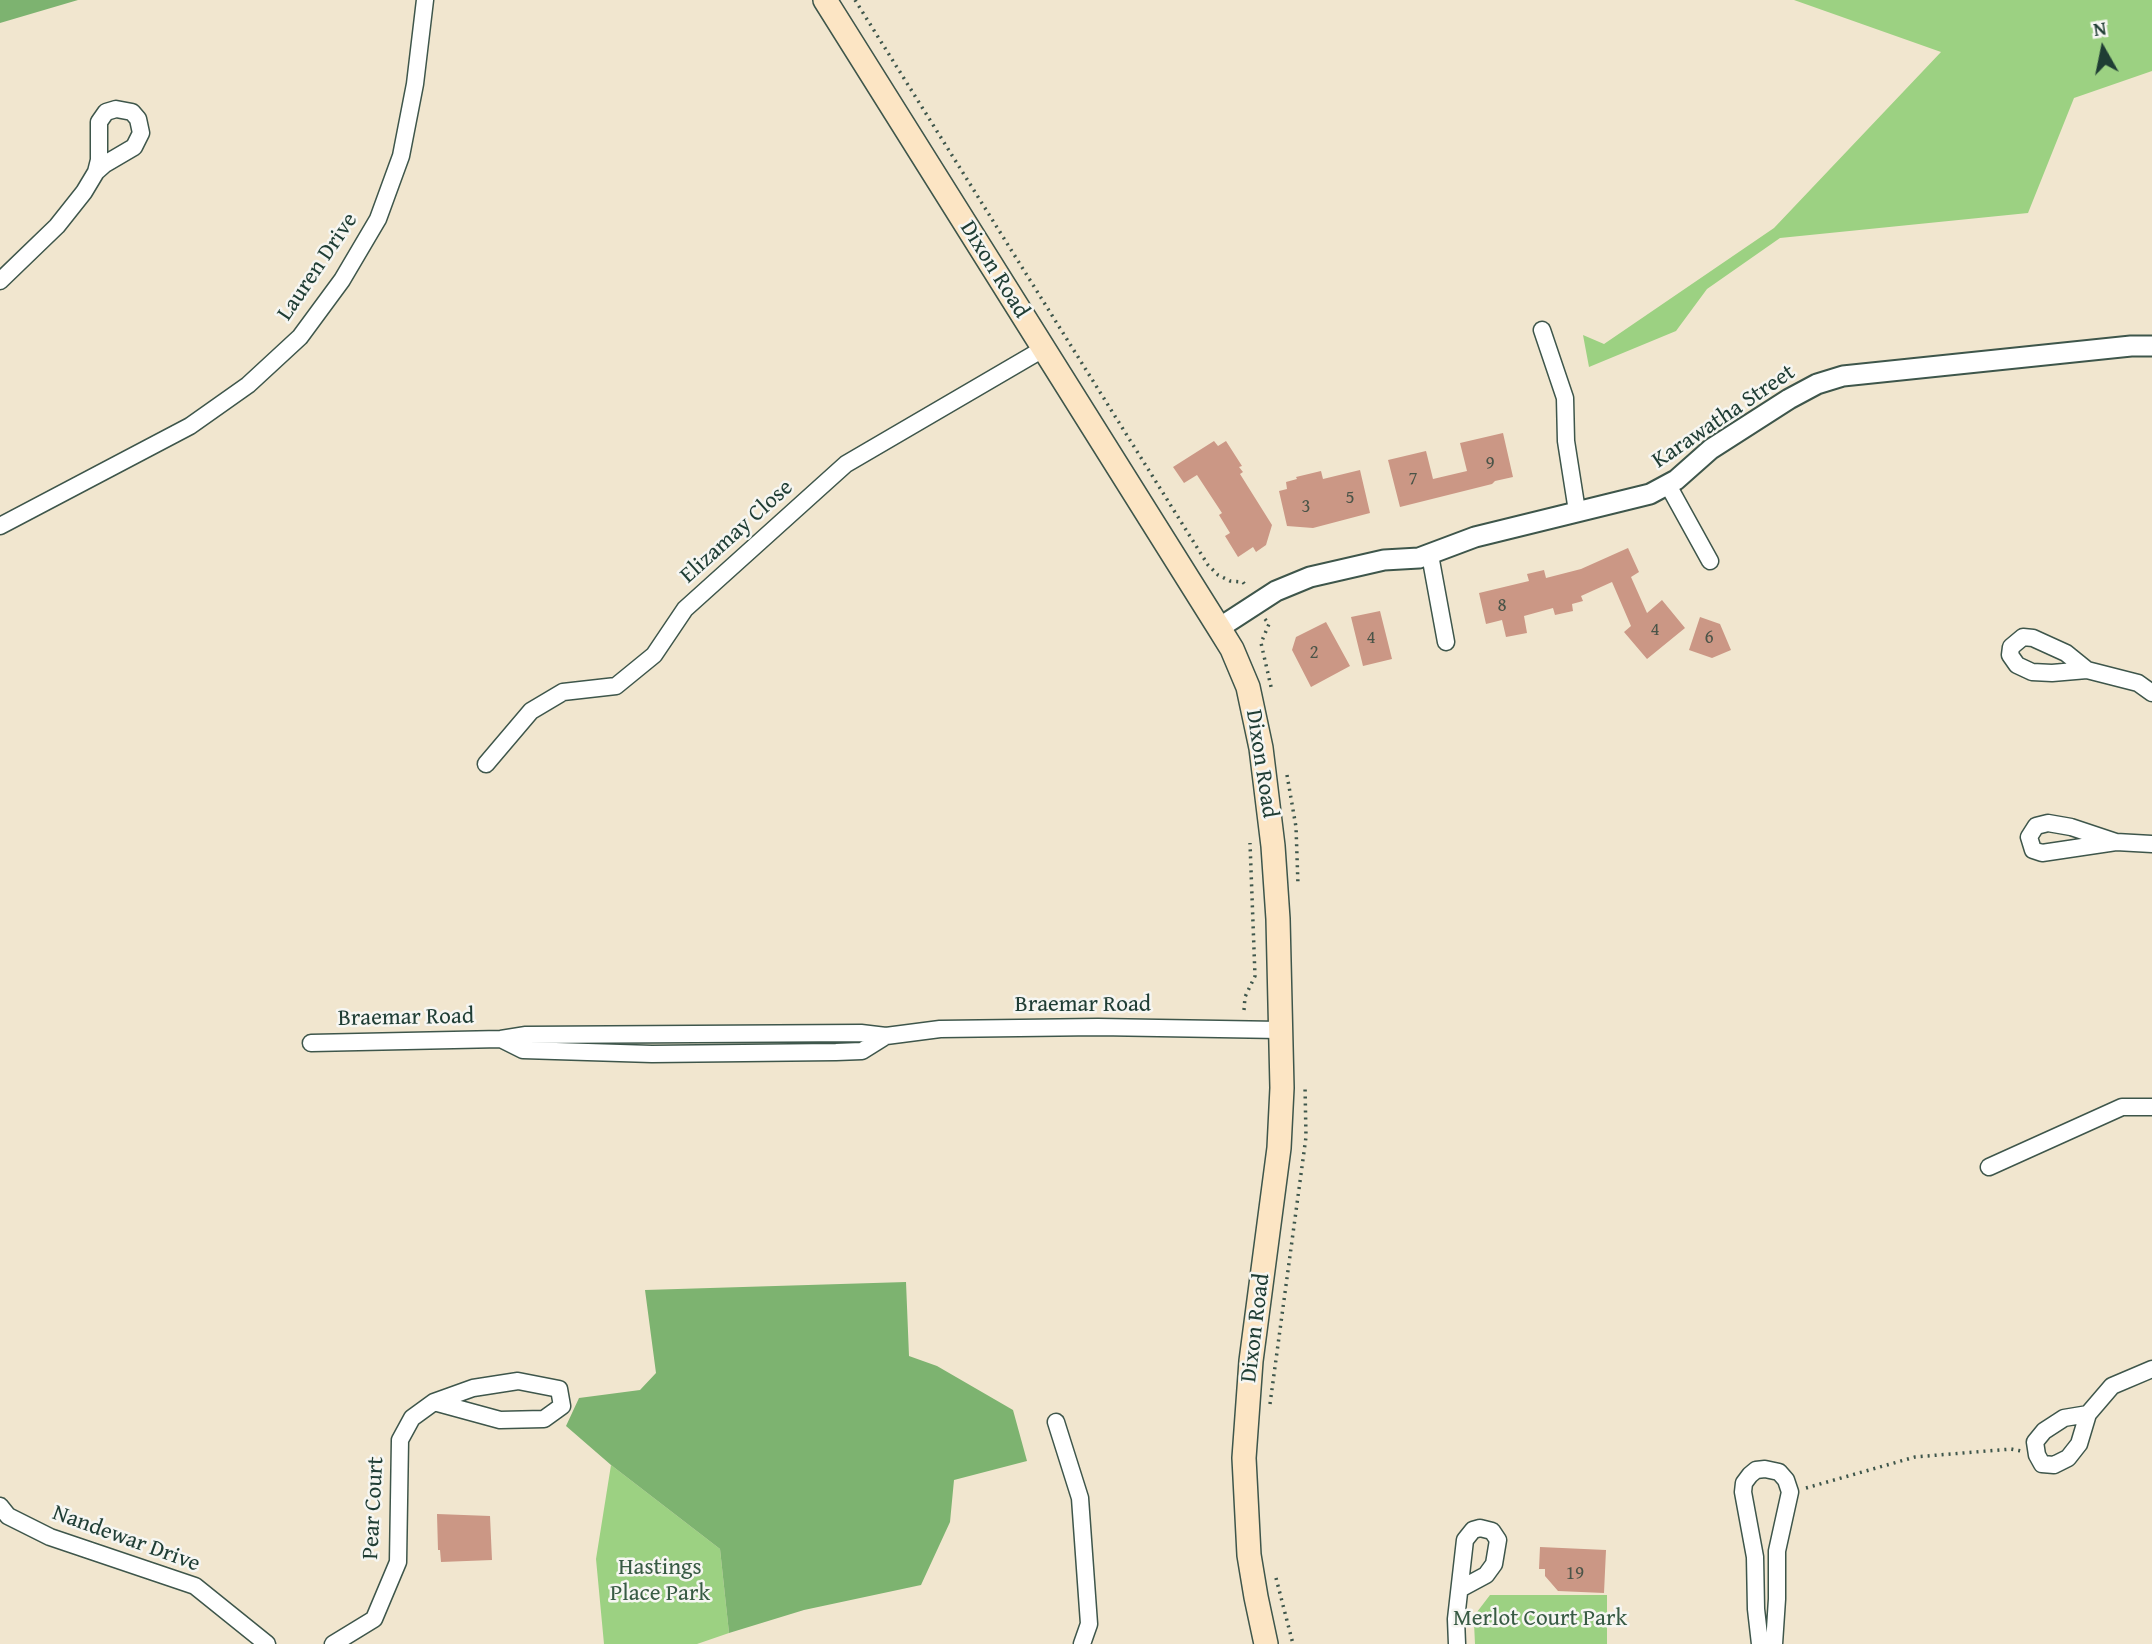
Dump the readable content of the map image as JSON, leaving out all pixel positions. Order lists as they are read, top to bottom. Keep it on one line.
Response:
{"streets":{"main road":["Dixon Road"],"street":["Lauren Drive","Karawatha Street","Elizamay Close","Braemar Road","Pear Court","Nandewar Drive"]},"crossings":[["Dixon Road","Karawatha Street"],["Dixon Road","Elizamay Close"],["Dixon Road","Braemar Road"]],"parks":["Hastings Place Park","Merlot Court Park"],"house_numbers":["9","7","5","3","8","4","4","6","2","19"],"north":"top"}
